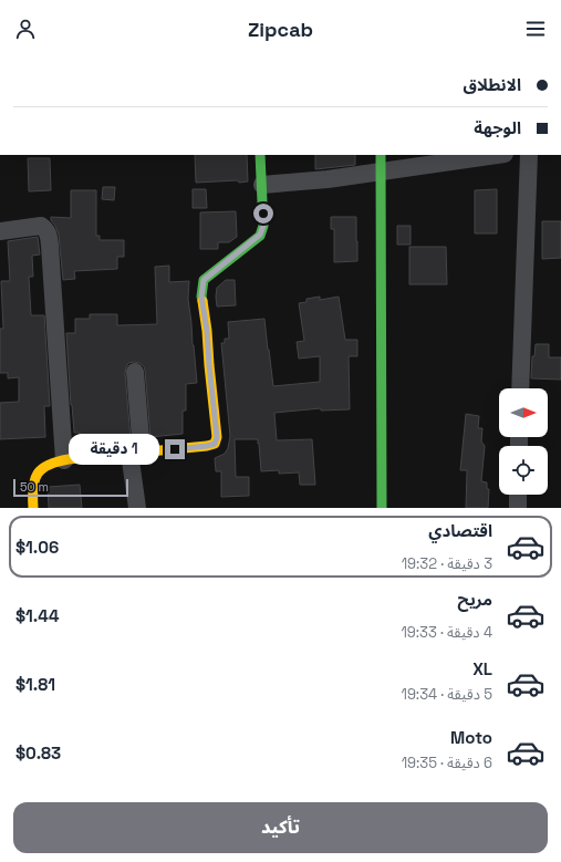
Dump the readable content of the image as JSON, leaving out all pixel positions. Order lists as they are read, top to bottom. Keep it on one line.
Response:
{"scale_bar":"50 m","north":"right","page":{"header":"Zipcab","banner":["الانطلاق","الوجهة"],"bubble":"1 دقيقة","scale":"50 m","list":[{"name":"اقتصادي","note":"3 دقيقة · 19:32","value":"$1.06"},{"name":"مريح","note":"4 دقيقة · 19:33","value":"$1.44"},{"name":"XL","note":"5 دقيقة · 19:34","value":"$1.81"},{"name":"Moto","note":"6 دقيقة · 19:35","value":"$0.83"}],"buttons":"تأكيد"}}
